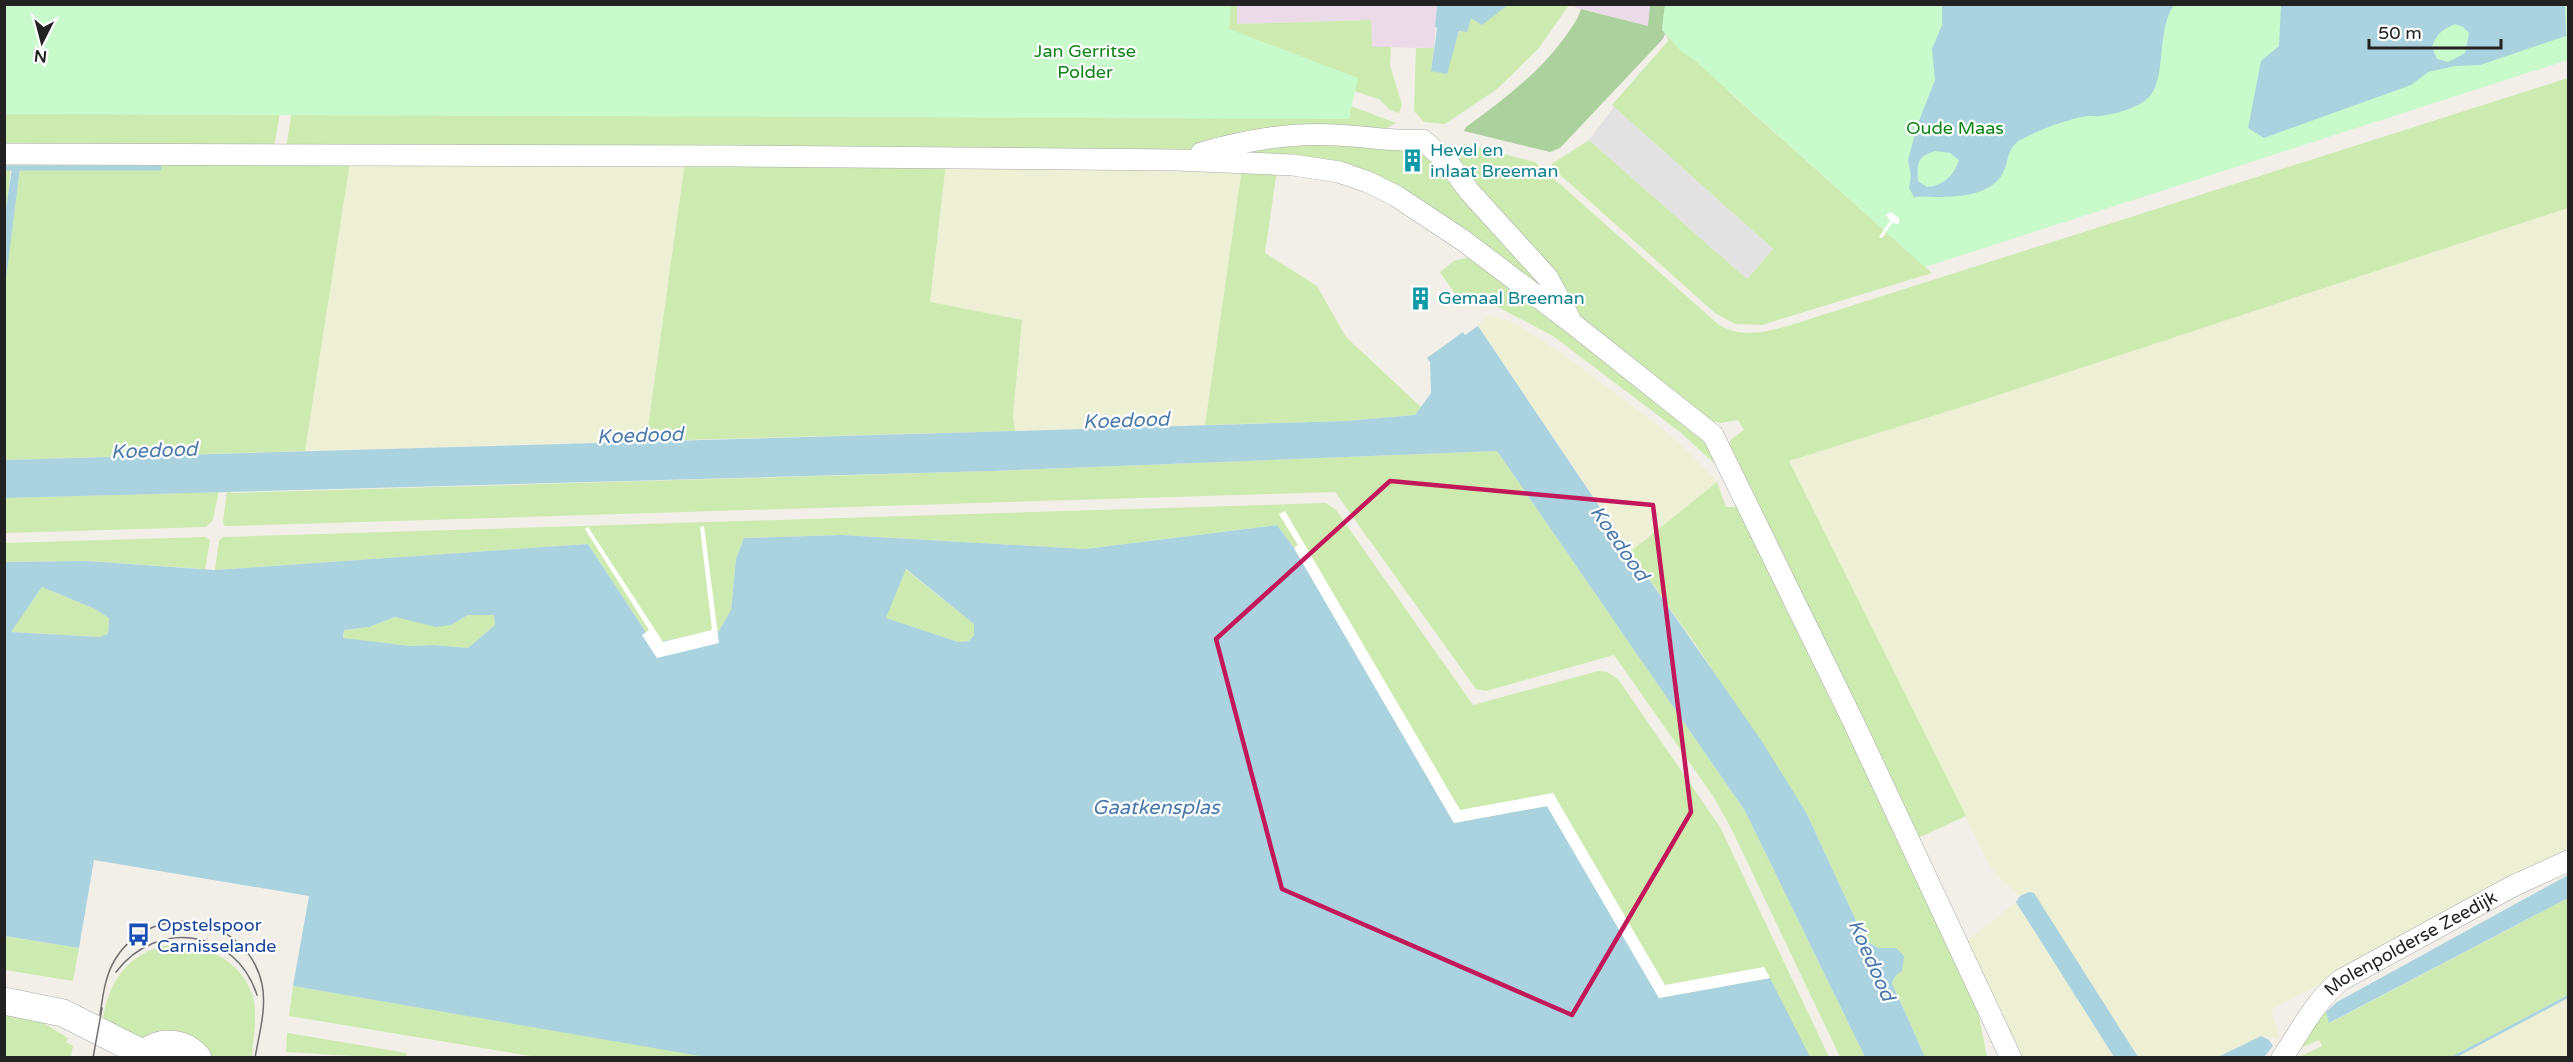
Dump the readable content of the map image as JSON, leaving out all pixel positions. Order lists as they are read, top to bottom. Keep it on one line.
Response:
{"streets":{"street":["Molenpolderse Zeedijk"]},"water":["Koedood","Gaatkensplas"],"parks":["Jan Gerritse Polder","Oude Maas"],"places":{"building":["Hevel en inlaat Breeman","Gemaal Breeman"],"bus stop":["Opstelspoor Carnisselande"]},"scale_bar":"50 m","north":"bottom"}
